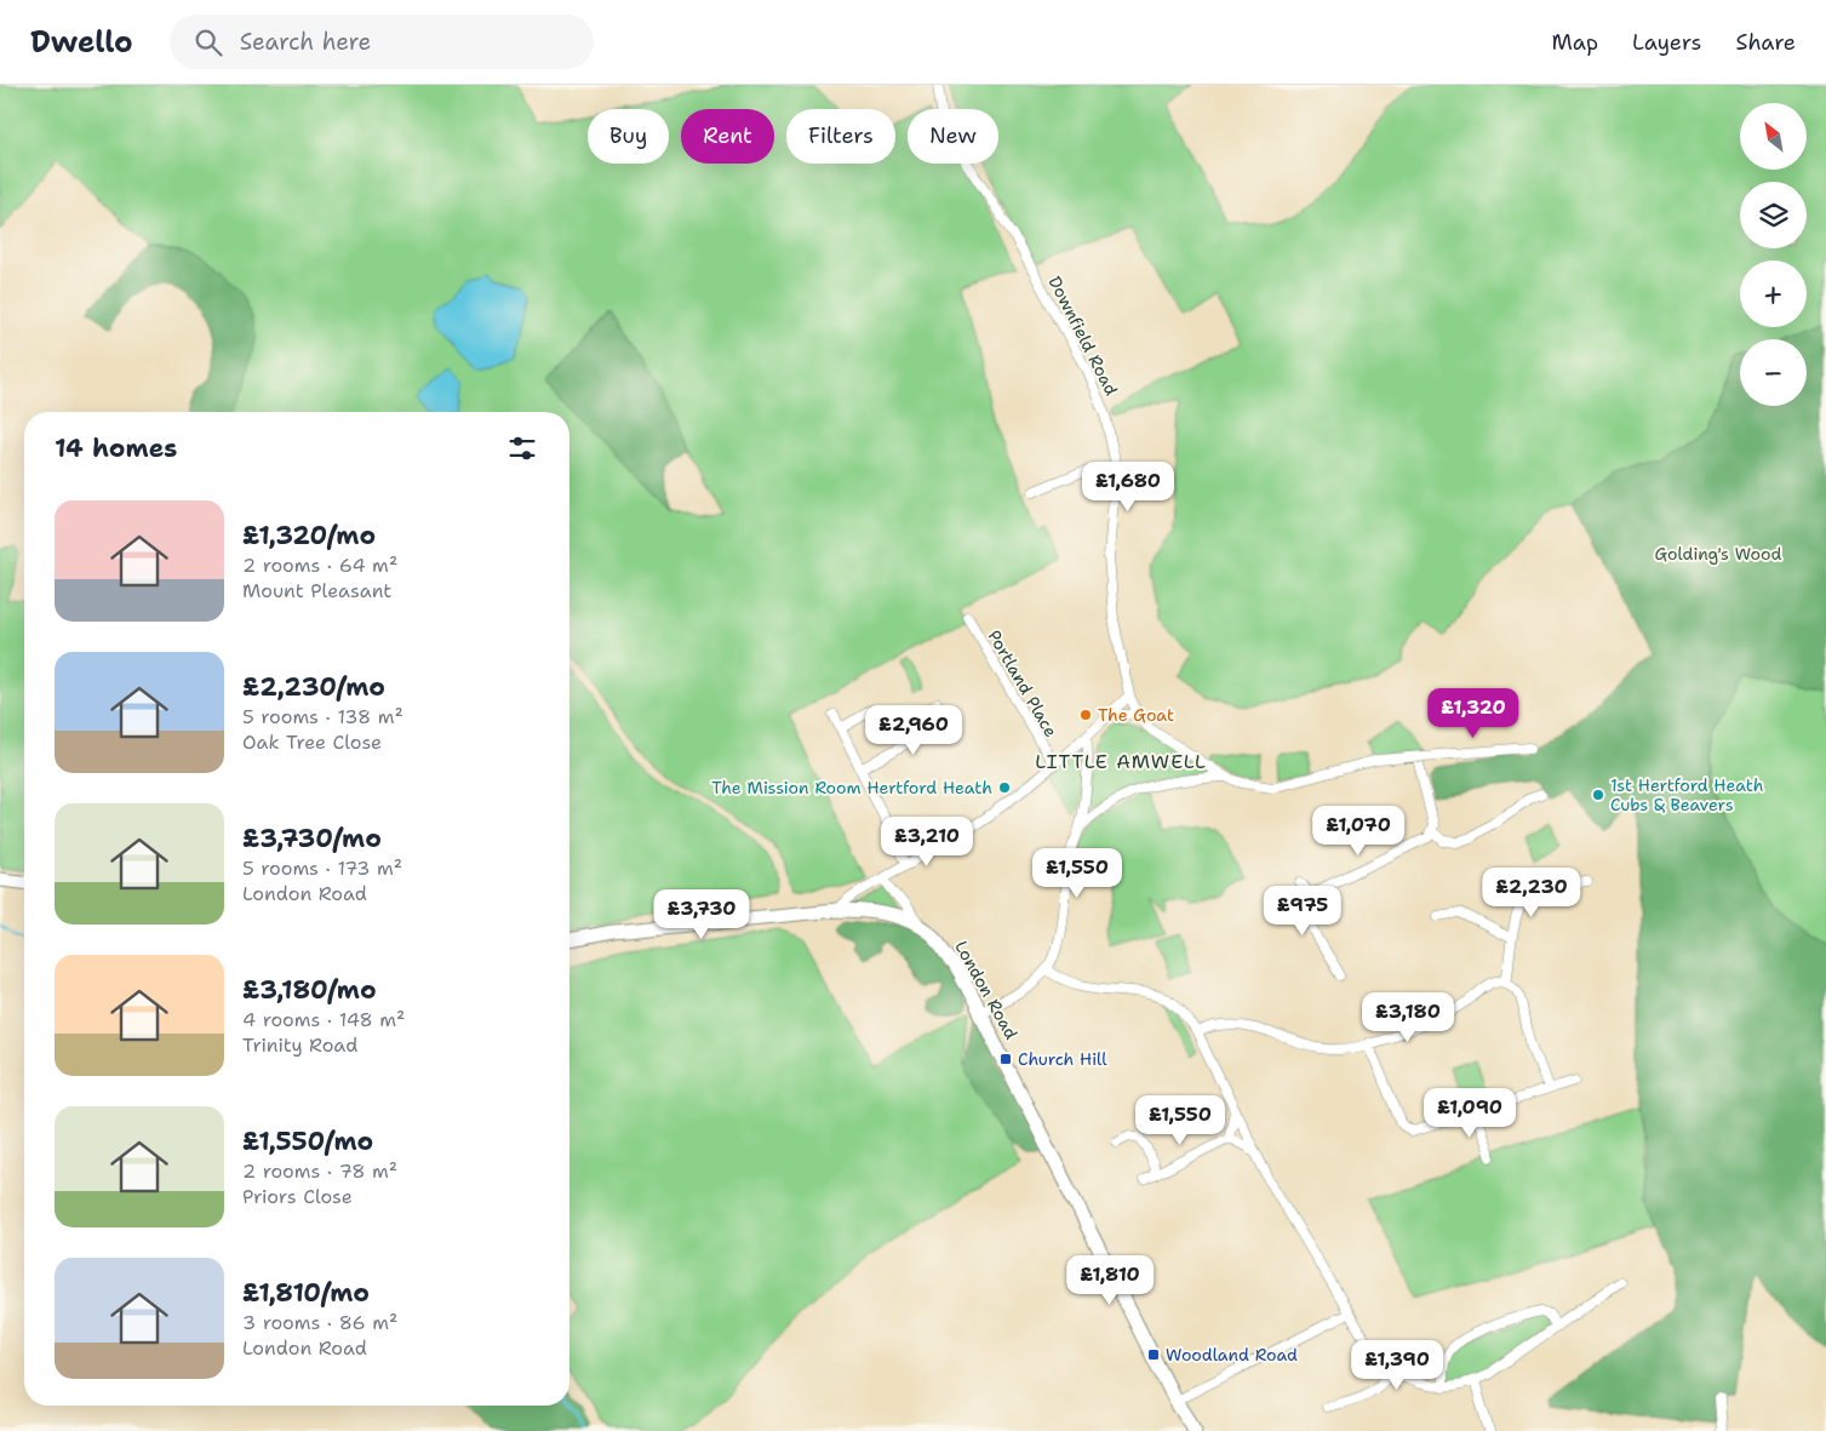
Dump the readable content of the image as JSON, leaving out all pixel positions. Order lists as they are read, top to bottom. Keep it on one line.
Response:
{"streets":{"main road":["London Road"],"street":["Downfield Road","Portland Place"]},"districts":["LITTLE AMWELL"],"parks":["Golding's Wood"],"places":{"other":["The Goat","The Mission Room Hertford Heath","1st Hertford Heath Cubs & Beavers"],"transit":["Church Hill","Woodland Road"]},"north":"top left","page":{"header":"Dwello","search":"Search here","nav":["Map","Layers","Share"],"map_buttons":["+","−"],"chip":["Buy","Rent","Filters","New"],"heading":"14 homes","price":["£1,680","£1,320","£2,960","£1,070","£3,210","£1,550","£2,230","£975","£3,730","£3,180","£1,090","£1,550","£1,810","£1,390"],"list":[{"name":"£1,320/mo","note":"2 rooms · 64 m² · Mount Pleasant"},{"name":"£2,230/mo","note":"5 rooms · 138 m² · Oak Tree Close"},{"name":"£3,730/mo","note":"5 rooms · 173 m² · London Road"},{"name":"£3,180/mo","note":"4 rooms · 148 m² · Trinity Road"},{"name":"£1,550/mo","note":"2 rooms · 78 m² · Priors Close"},{"name":"£1,810/mo","note":"3 rooms · 86 m² · London Road"}]}}
